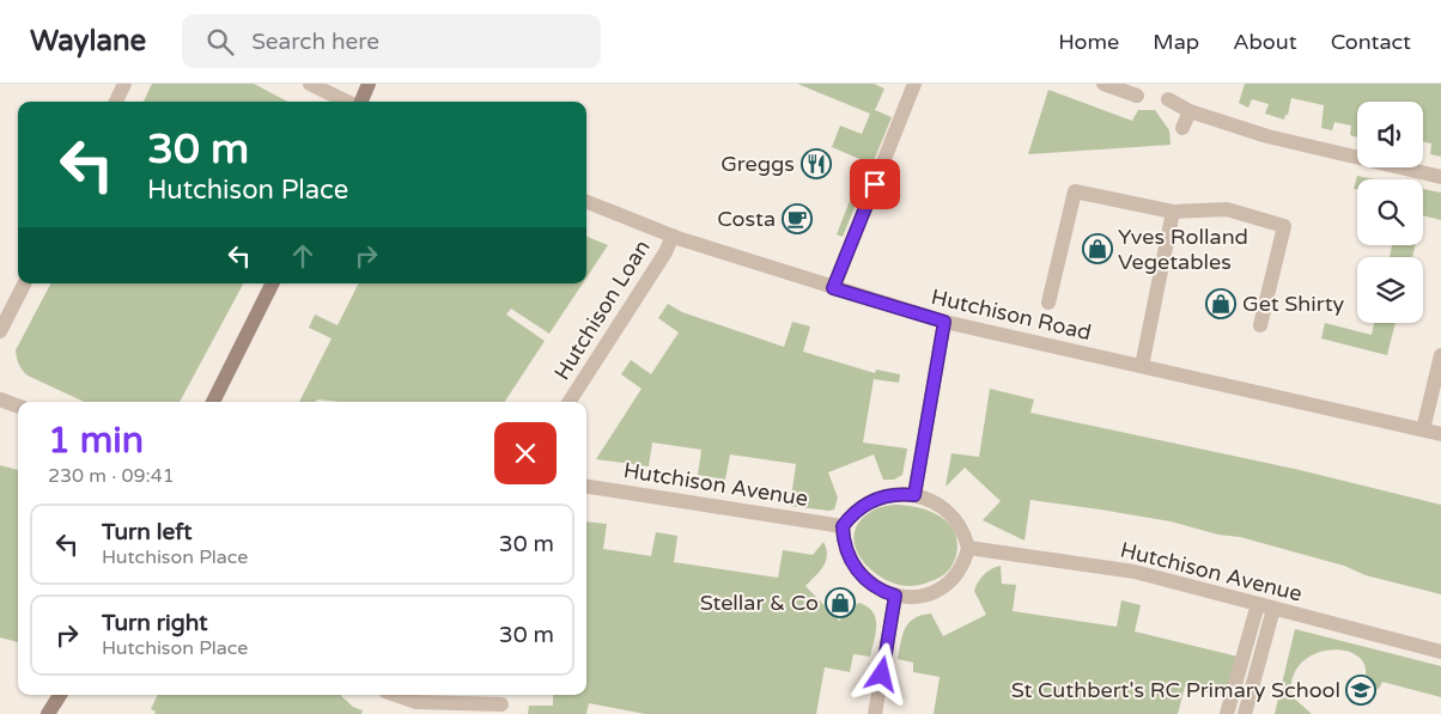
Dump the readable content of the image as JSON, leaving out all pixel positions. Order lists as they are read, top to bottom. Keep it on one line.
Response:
{"streets":{"street":["Hutchison Loan","Hutchison Road","Hutchison Avenue"]},"crossings":[["Hutchison Loan","Hutchison Road"]],"places":{"restaurant":["Greggs"],"cafe":["Costa"],"shop":["Yves Rolland Vegetables","Get Shirty","Stellar & Co"],"school or university":["St Cuthbert's RC Primary School"]},"page":{"header":"Waylane","search":"Search here","nav":["Home","Map","About","Contact"],"turn":["30 m","Hutchison Place"],"heading":["1 min","230 m · 09:41"],"list":[{"name":"Turn left","note":"Hutchison Place","value":"30 m"},{"name":"Turn right","note":"Hutchison Place","value":"30 m"}]}}
